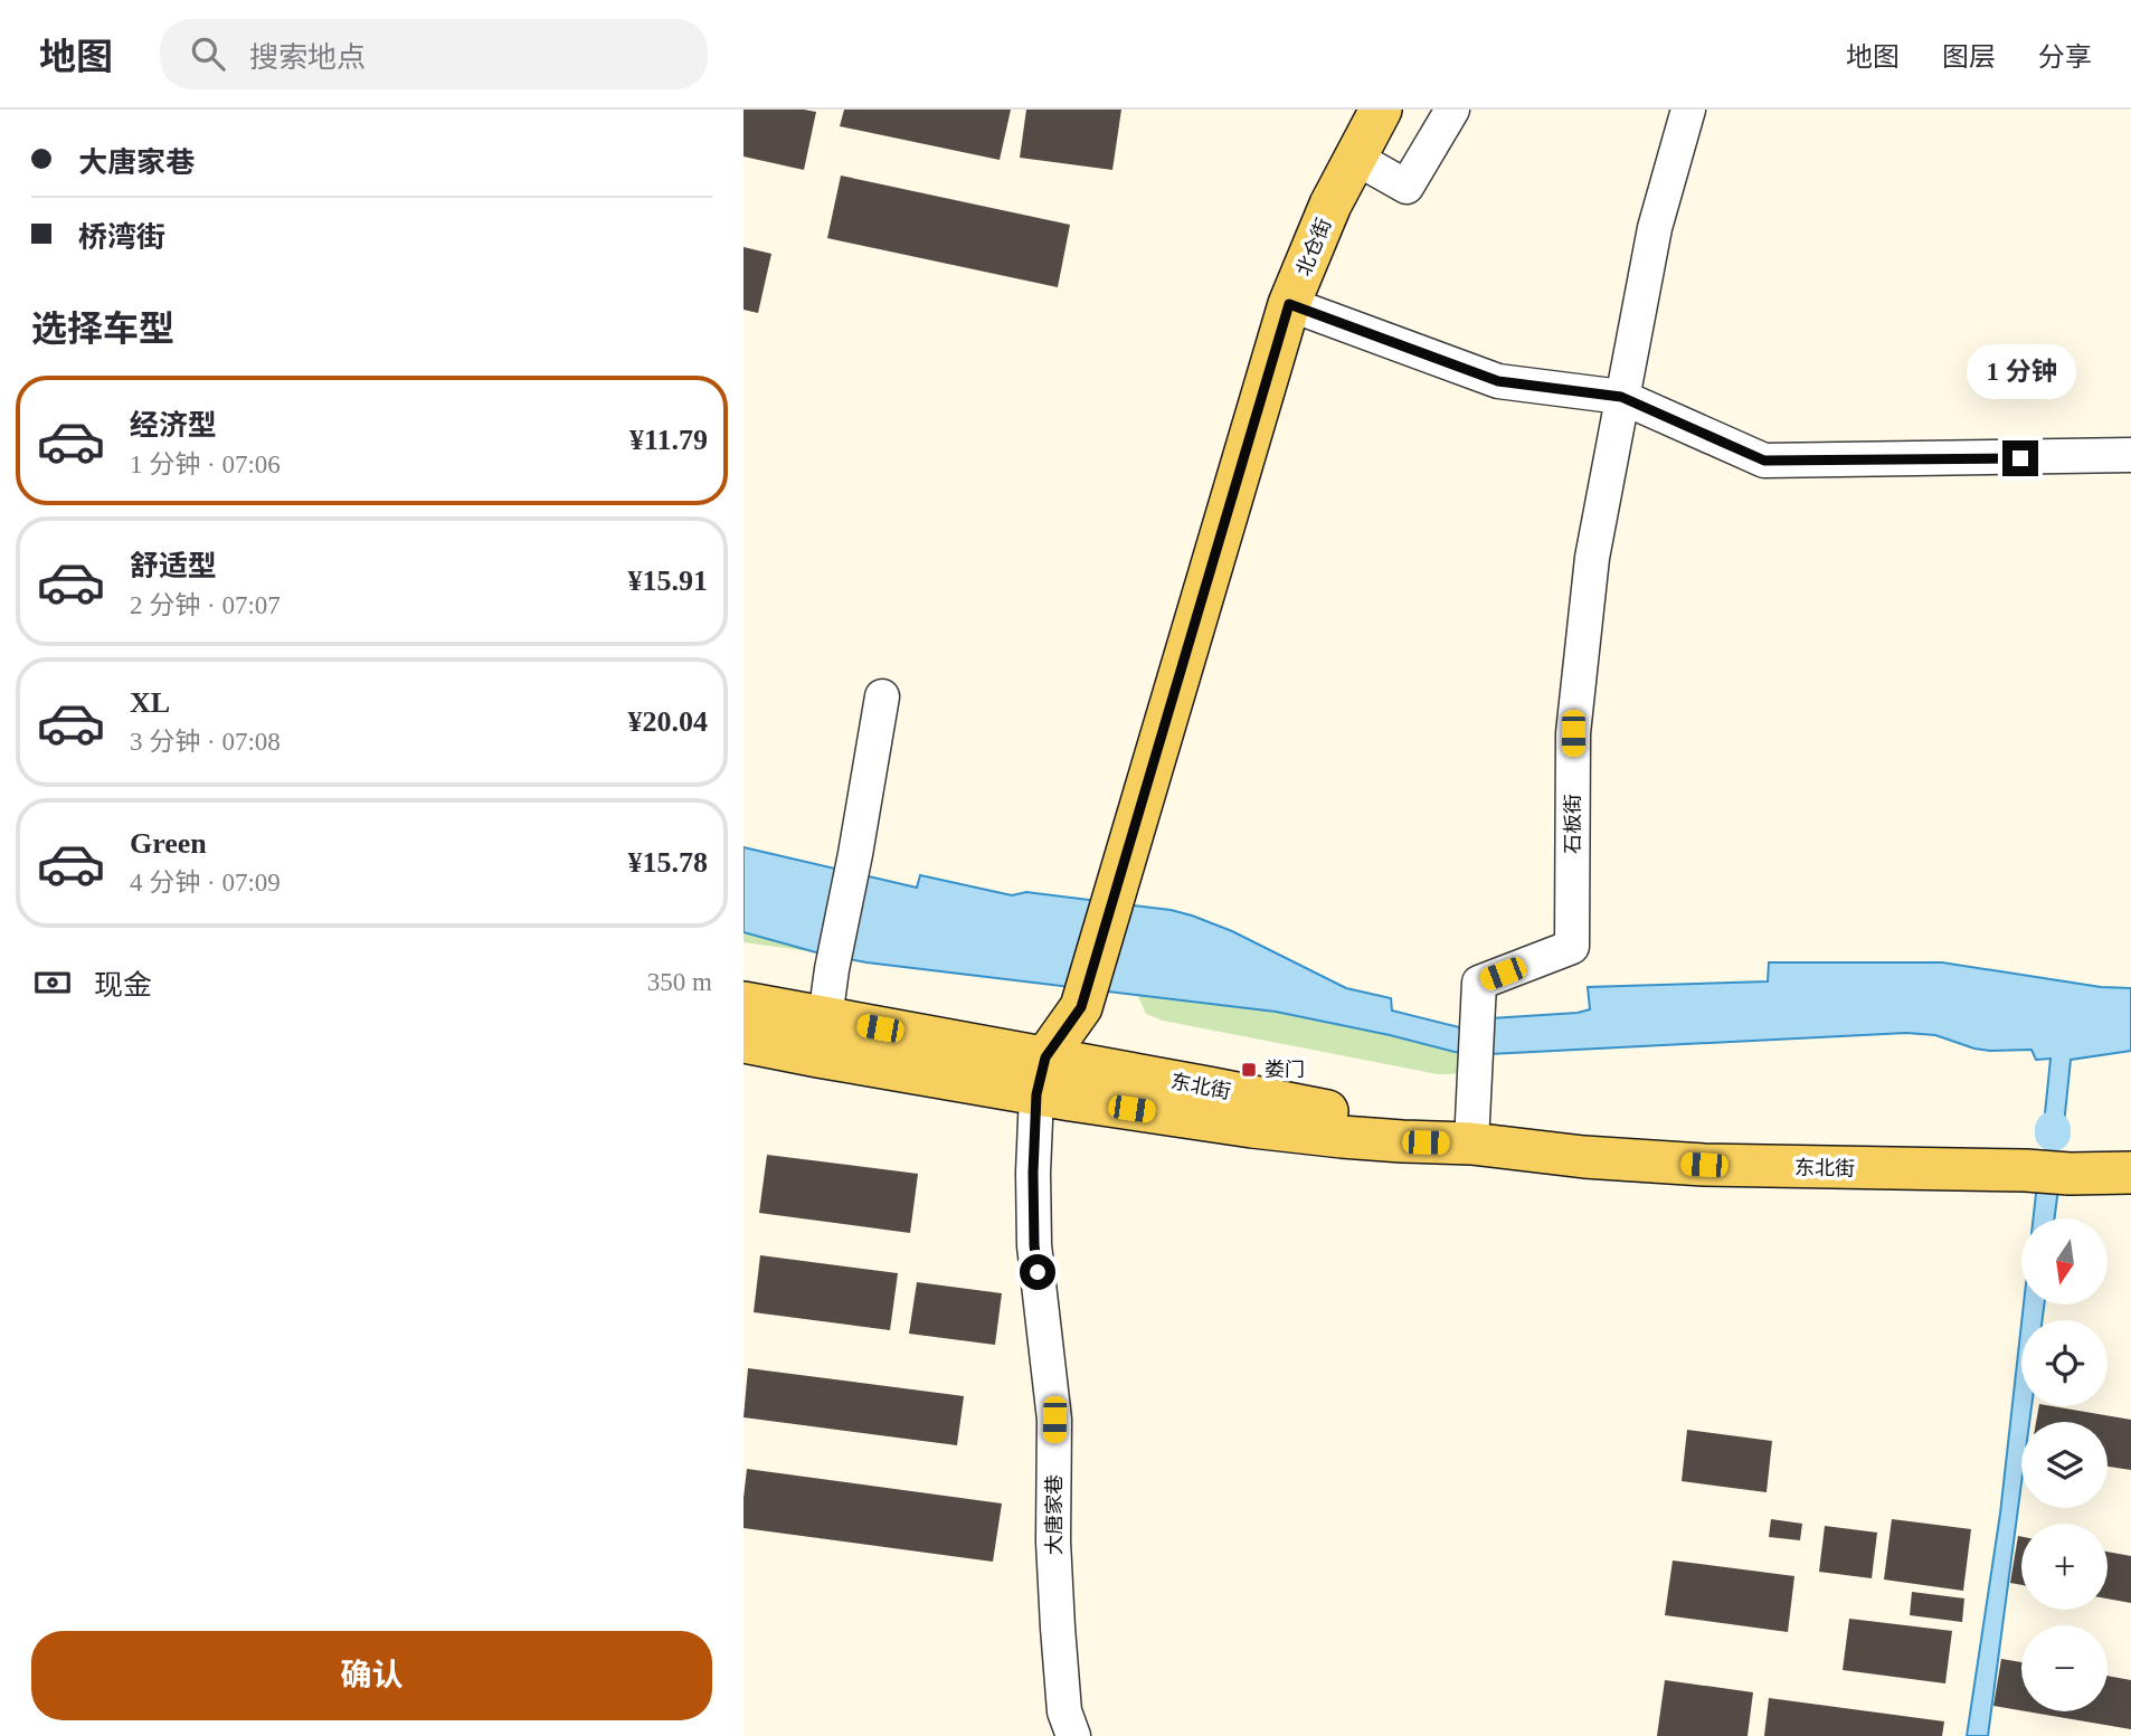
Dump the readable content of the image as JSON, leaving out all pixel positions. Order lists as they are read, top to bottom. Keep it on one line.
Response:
{"streets":{"main road":["北仓街","东北街"],"street":["石板街","大唐家巷"]},"crossings":[["北仓街","东北街"],["北仓街","大唐家巷"],["石板街","东北街"],["东北街","大唐家巷"]],"places":{"transit":["娄门"]},"north":"bottom","page":{"header":"地图","search":"搜索地点","nav":["地图","图层","分享"],"banner":["大唐家巷","桥湾街"],"heading":"选择车型","bubble":"1 分钟","list":[{"name":"经济型","note":"1 分钟 · 07:06","value":"¥11.79"},{"name":"舒适型","note":"2 分钟 · 07:07","value":"¥15.91"},{"name":"XL","note":"3 分钟 · 07:08","value":"¥20.04"},{"name":"Green","note":"4 分钟 · 07:09","value":"¥15.78"}],"pay":["现金","350 m"],"map_buttons":["+","−"],"buttons":"确认"}}
